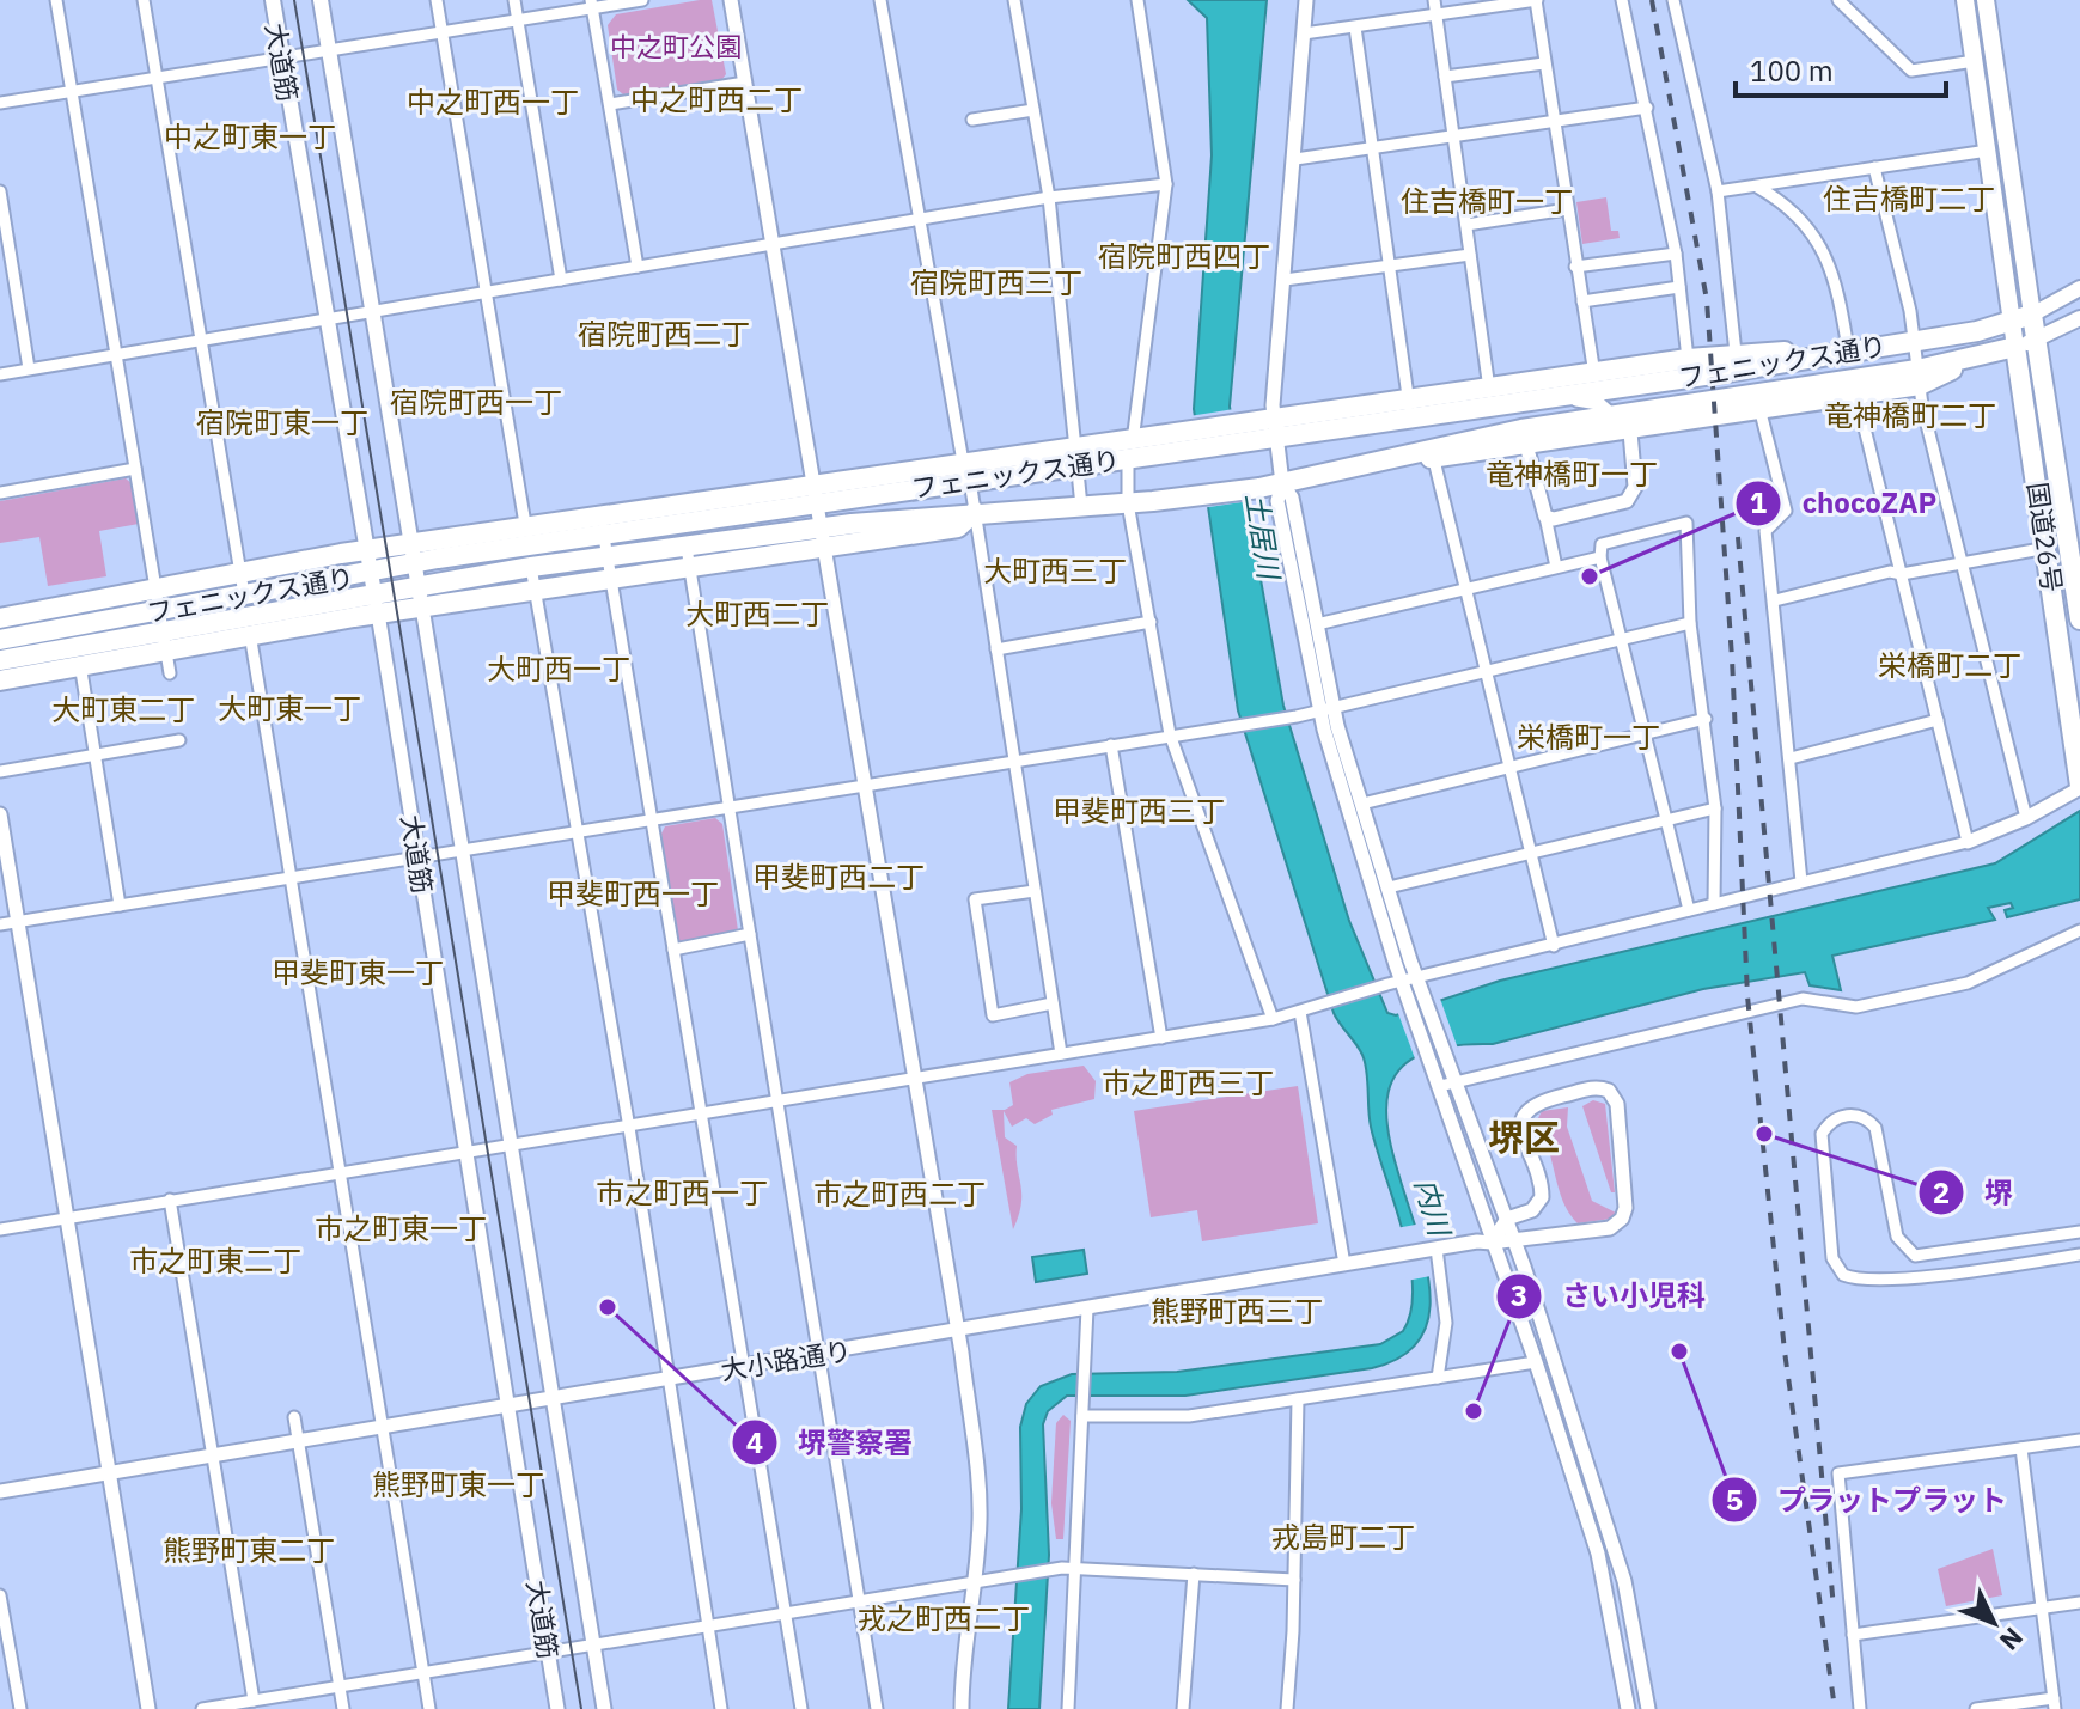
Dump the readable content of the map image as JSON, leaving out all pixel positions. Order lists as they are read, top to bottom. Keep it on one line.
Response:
{"streets":{"highway":["フェニックス通り","国道26号"],"main road":["大道筋"],"street":["大小路通り"]},"crossings":[["大道筋","フェニックス通り"],["大道筋","大小路通り"],["フェニックス通り","国道26号"]],"districts":["中之町西二丁","中之町西一丁","中之町東一丁","住吉橋町二丁","住吉橋町一丁","宿院町西四丁","宿院町西三丁","宿院町西二丁","宿院町西一丁","竜神橋町二丁","宿院町東一丁","竜神橋町一丁","大町西三丁","大町西二丁","栄橋町二丁","大町西一丁","大町東一丁","大町東二丁","栄橋町一丁","甲斐町西三丁","甲斐町西二丁","甲斐町西一丁","甲斐町東一丁","市之町西三丁","堺区","市之町西一丁","市之町西二丁","市之町東一丁","市之町東二丁","熊野町西三丁","熊野町東一丁","戎島町二丁","熊野町東二丁","戎之町西二丁"],"water":["土居川","内川"],"parks":["中之町公園"],"places":["chocoZAP","堺","堺警察署","プラットプラット","さい小児科"],"scale_bar":"100 m","north":"bottom right"}
